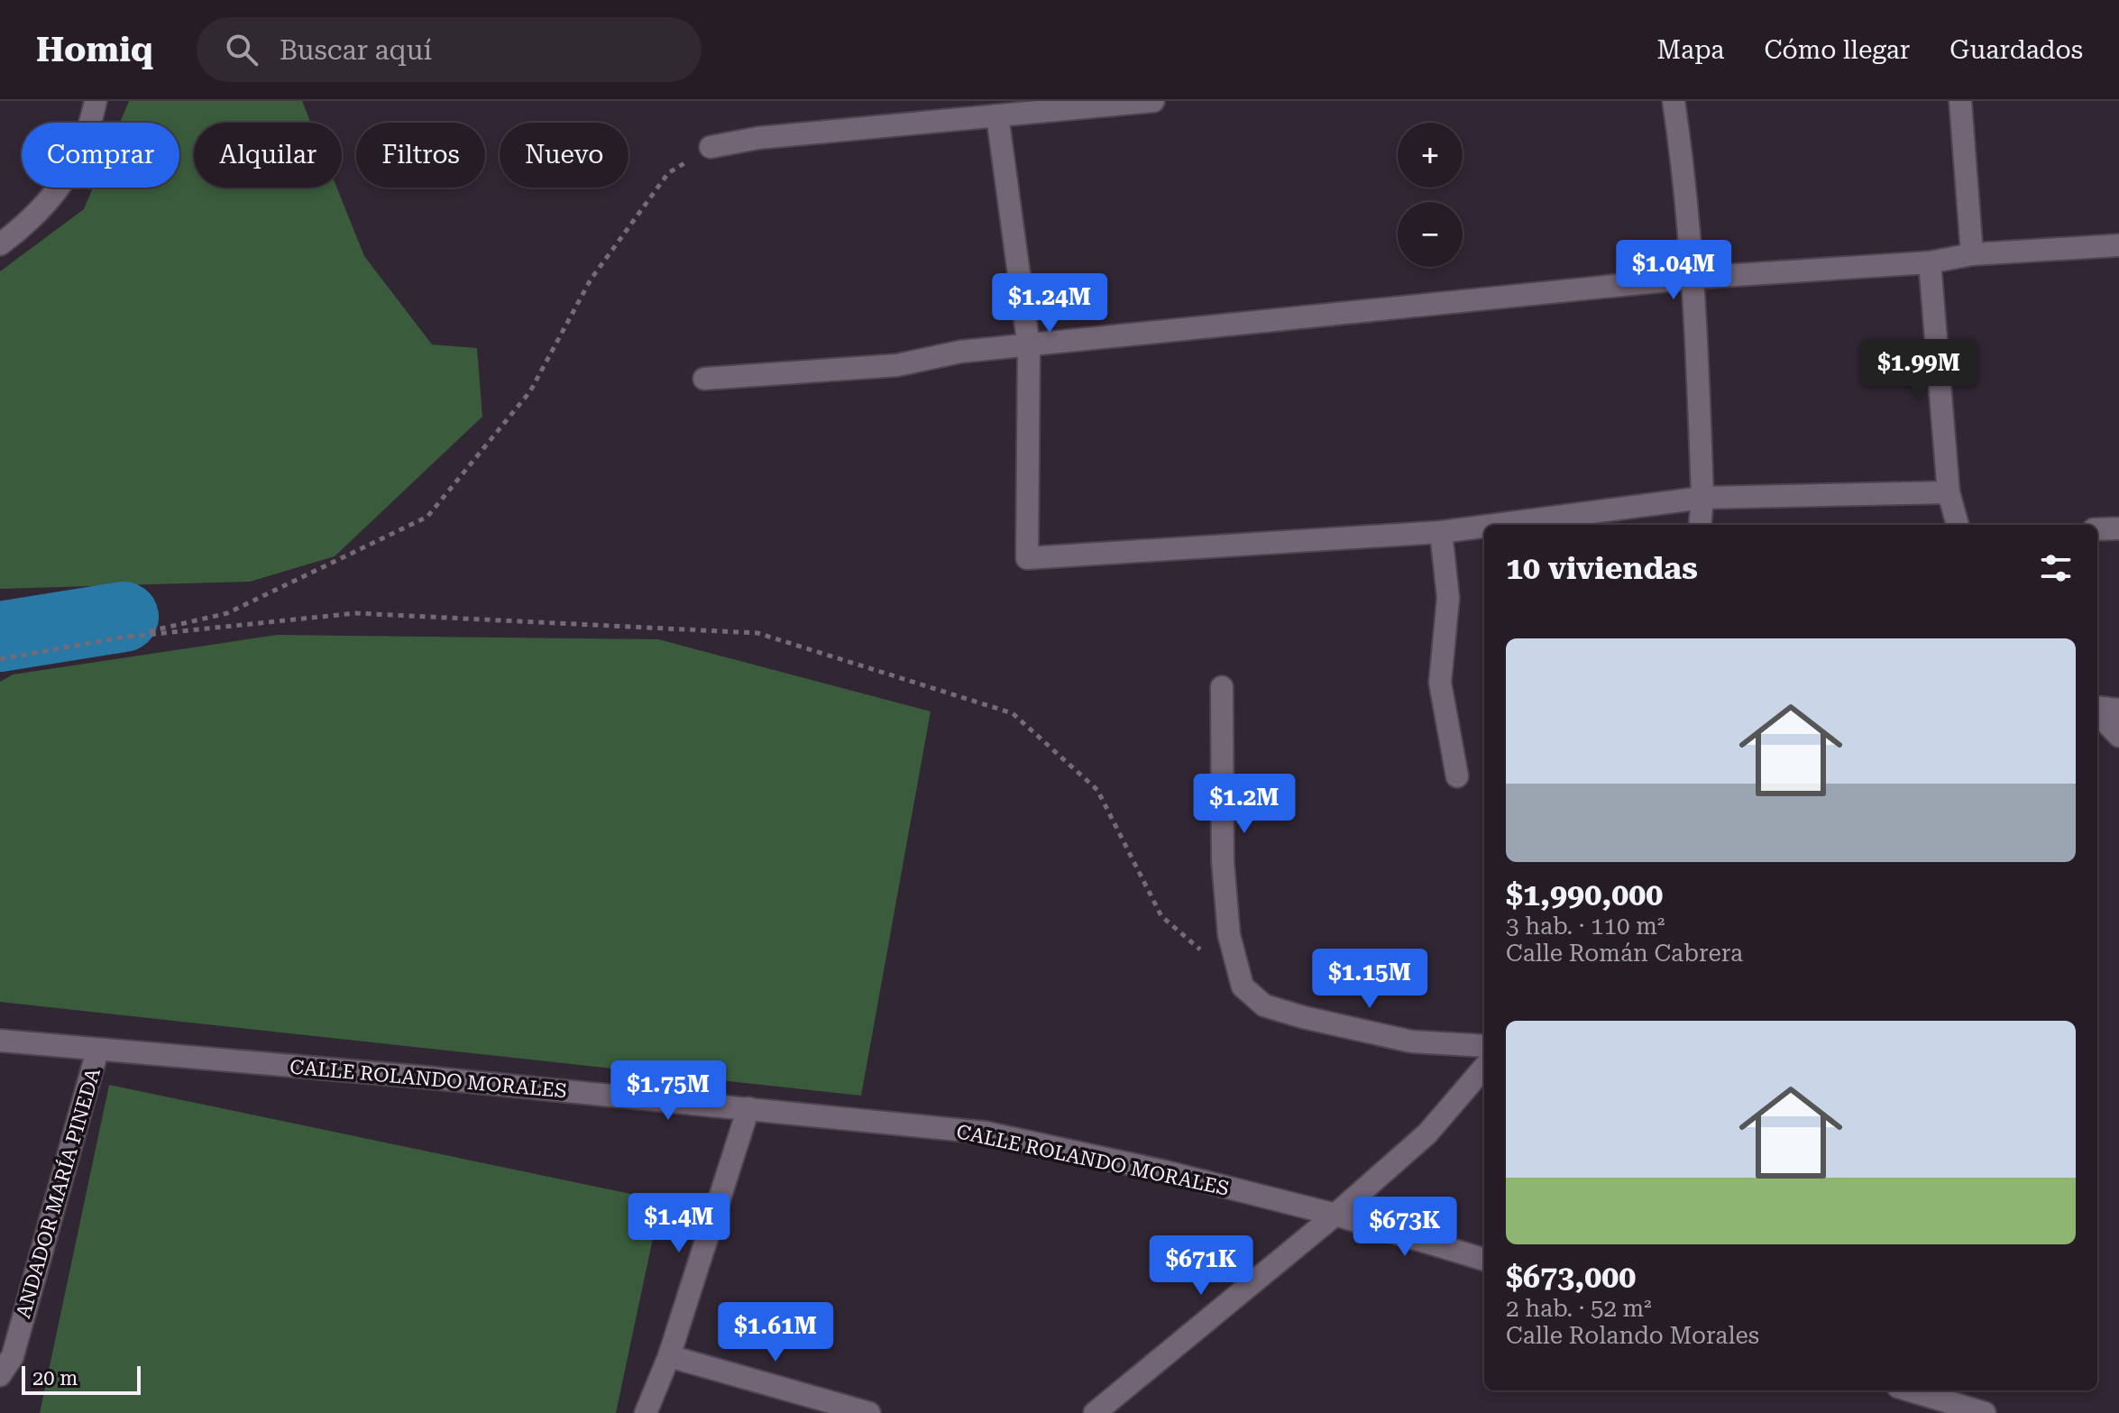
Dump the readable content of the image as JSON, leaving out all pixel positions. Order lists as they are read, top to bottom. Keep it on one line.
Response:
{"streets":{"street":["CALLE ROLANDO MORALES","ANDADOR MARÍA PINEDA"]},"crossings":[["CALLE ROLANDO MORALES","ANDADOR MARÍA PINEDA"]],"scale_bar":"20 m","page":{"header":"Homiq","search":"Buscar aquí","nav":["Mapa","Cómo llegar","Guardados"],"map_buttons":["+","−"],"chip":["Comprar","Alquilar","Filtros","Nuevo"],"price":["$1.04M","$1.24M","$1.99M","$1.2M","$1.15M","$1.75M","$1.4M","$673K","$671K","$1.61M"],"heading":"10 viviendas","list":[{"name":"$1,990,000","note":"3 hab. · 110 m² · Calle Román Cabrera"},{"name":"$673,000","note":"2 hab. · 52 m² · Calle Rolando Morales"}],"scale":"20 m"}}
